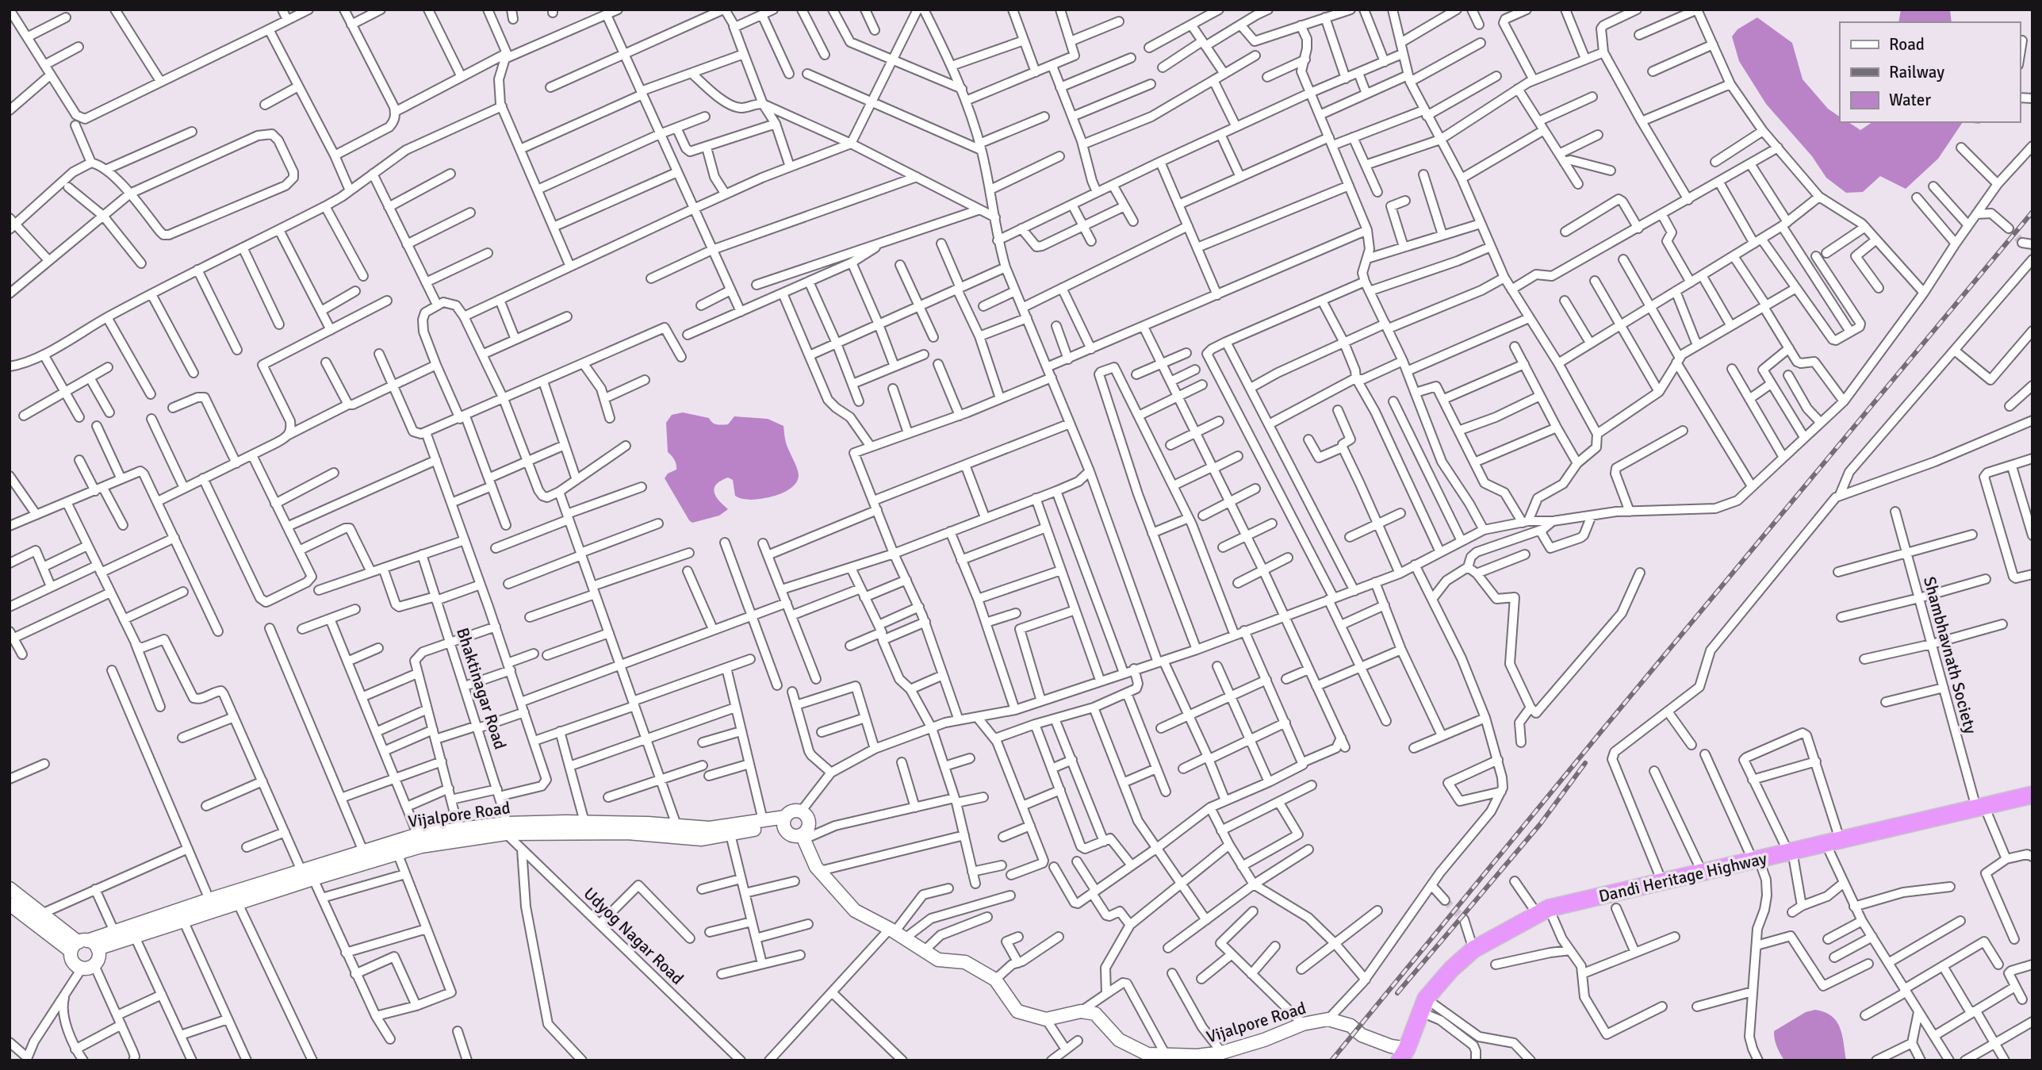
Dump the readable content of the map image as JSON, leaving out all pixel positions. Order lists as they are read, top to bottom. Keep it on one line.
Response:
{"streets":{"highway":["Dandi Heritage Highway"],"main road":["Vijalpore Road"],"street":["Shambhavnath Society","Bhaktinagar Road","Udyog Nagar Road"]},"crossings":[["Shambhavnath Society","Dandi Heritage Highway"],["Bhaktinagar Road","Vijalpore Road"],["Bhaktinagar Road","Udyog Nagar Road"],["Vijalpore Road","Dandi Heritage Highway"],["Vijalpore Road","Udyog Nagar Road"]],"legend":["Road","Railway","Water"]}
